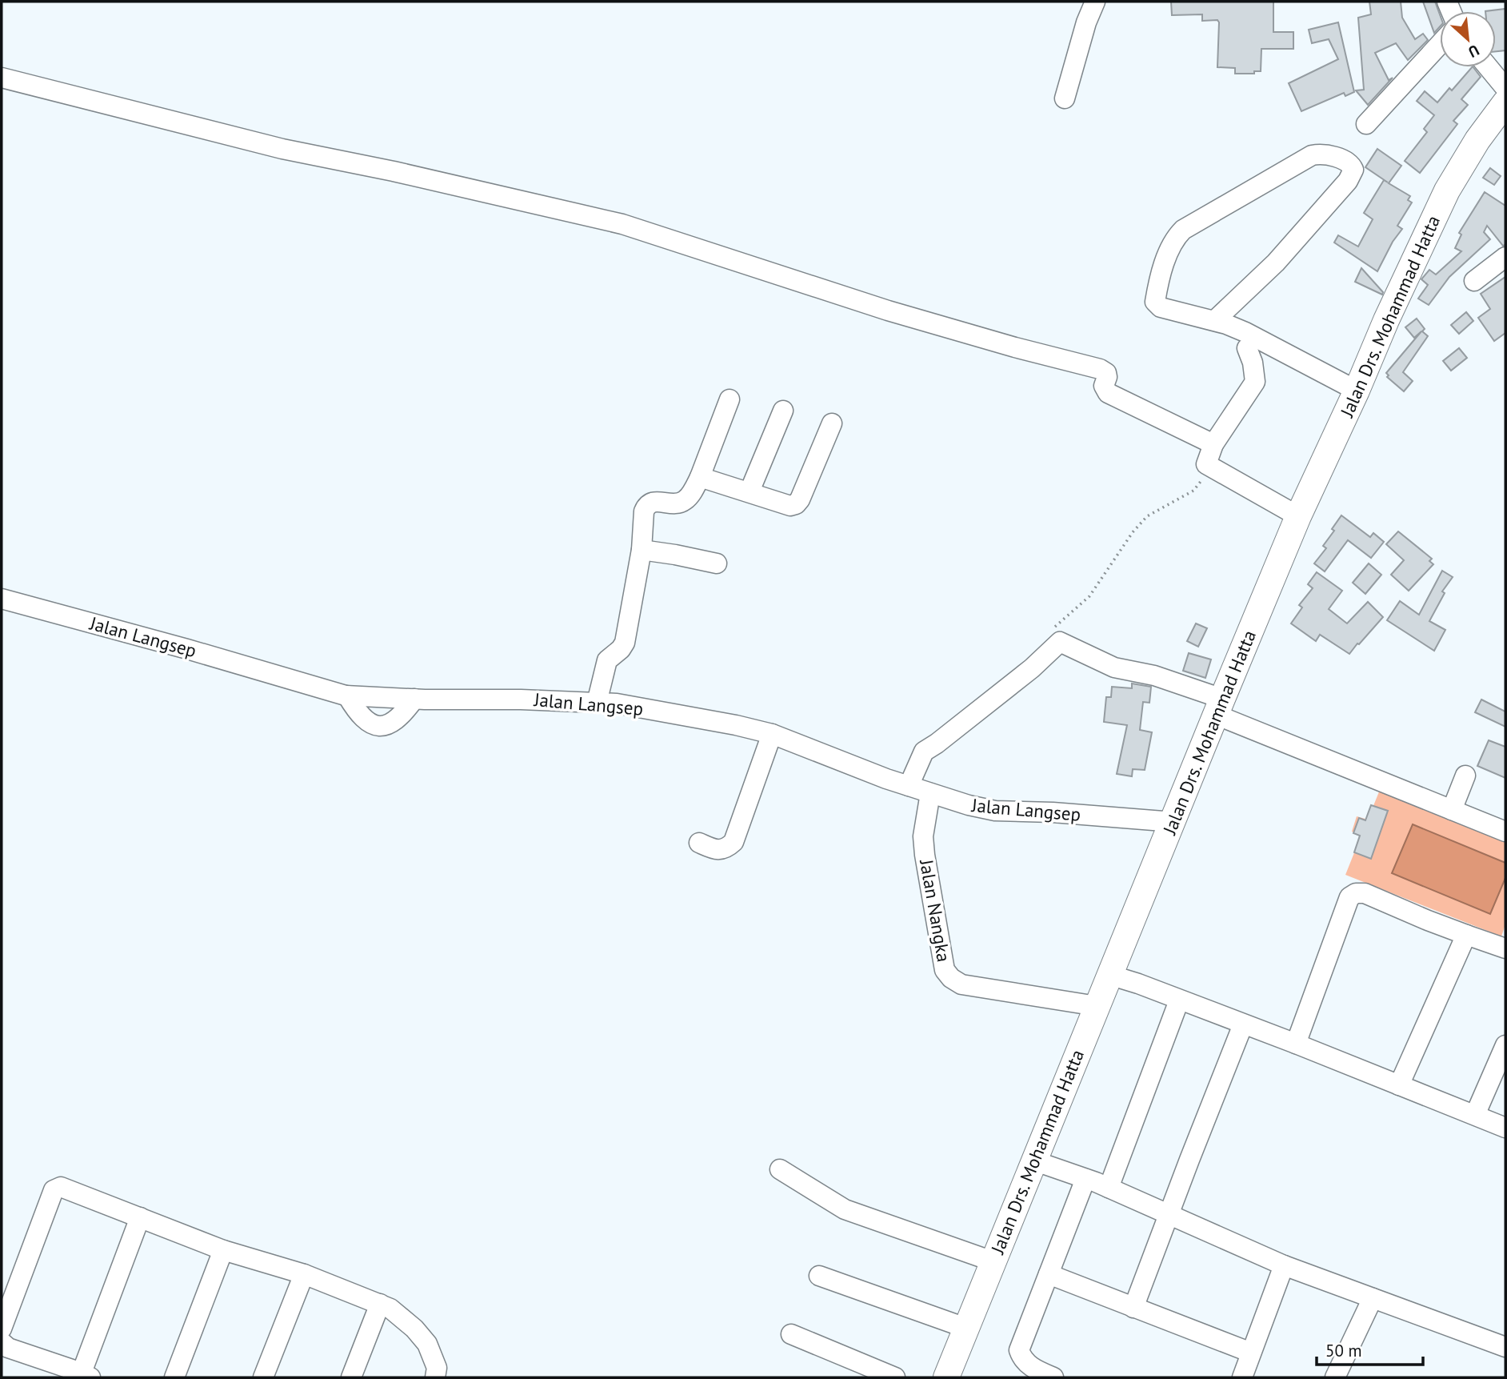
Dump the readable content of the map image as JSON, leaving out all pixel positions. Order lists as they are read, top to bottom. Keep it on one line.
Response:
{"streets":{"main road":["Jalan Drs. Mohammad Hatta"],"street":["Jalan Langsep","Jalan Nangka"]},"crossings":[["Jalan Drs. Mohammad Hatta","Jalan Langsep"],["Jalan Drs. Mohammad Hatta","Jalan Nangka"],["Jalan Langsep","Jalan Nangka"]],"scale_bar":"50 m","north":"bottom right"}
